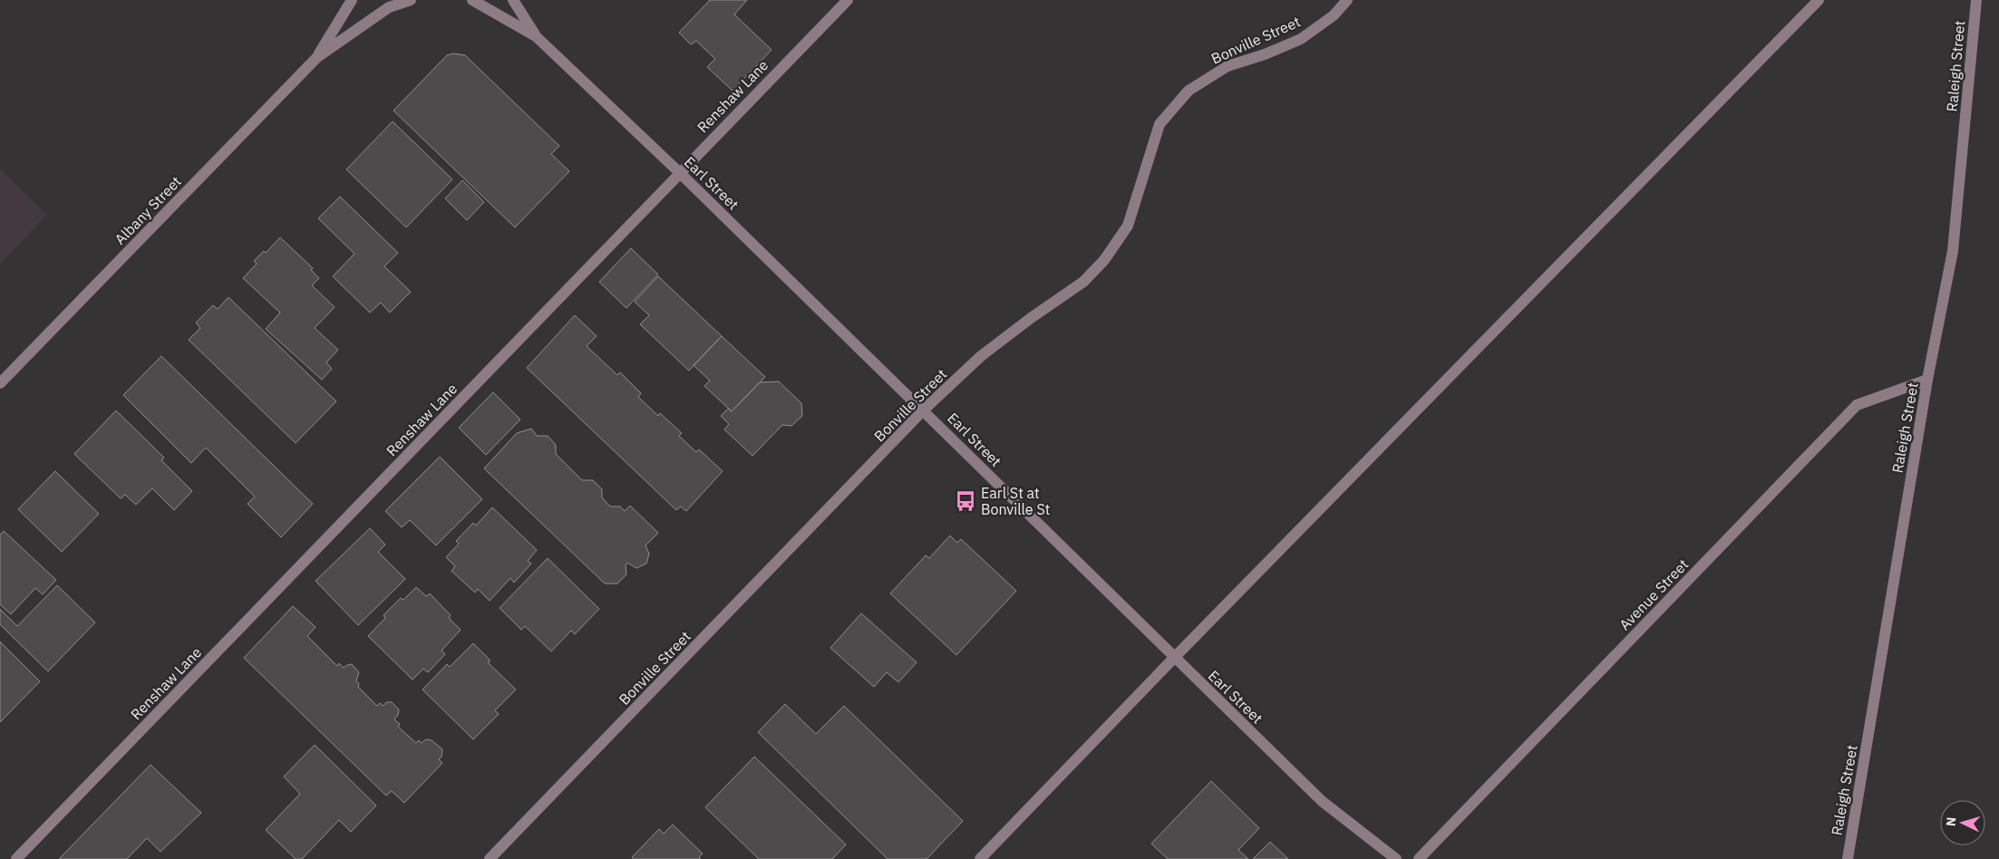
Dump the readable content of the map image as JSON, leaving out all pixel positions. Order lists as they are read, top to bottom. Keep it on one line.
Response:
{"streets":{"street":["Bonville Street","Raleigh Street","Renshaw Lane","Earl Street","Albany Street","Avenue Street"]},"crossings":[["Bonville Street","Earl Street"],["Raleigh Street","Avenue Street"],["Renshaw Lane","Earl Street"]],"places":{"bus stop":["Earl St at Bonville St"]},"north":"left"}
